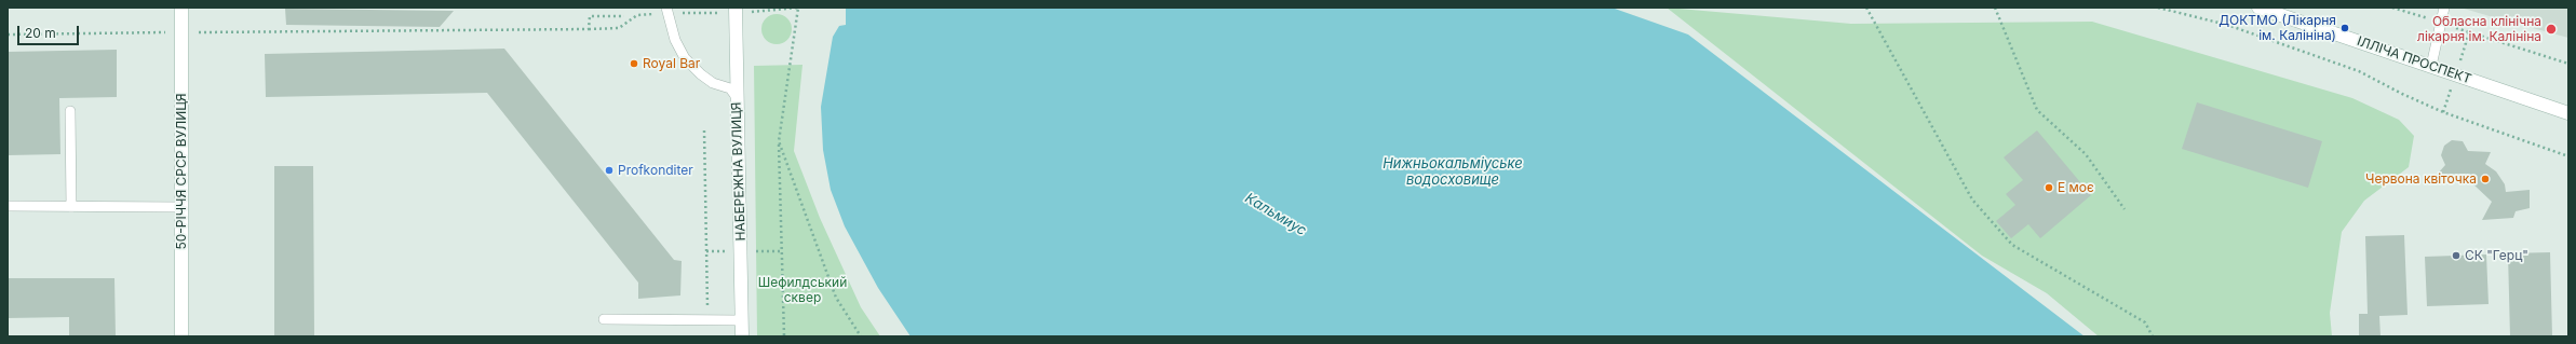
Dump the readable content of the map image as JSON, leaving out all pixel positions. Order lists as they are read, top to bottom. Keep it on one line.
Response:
{"streets":{"street":["ІЛЛІЧА ПРОСПЕКТ","50-РІЧЧЯ СРСР ВУЛИЦЯ","НАБЕРЕЖНА ВУЛИЦЯ"]},"water":["Нижньокальміуське водосховище","Кальмиус"],"parks":["Шефилдський сквер"],"places":["ДОКТМО (Лікарня ім. Калініна)","Обласна клінічна лікарня ім. Калініна","Royal Bar","Profkonditer","Червона квіточка","Е моє","СК \"Герц\""],"scale_bar":"20 m"}
